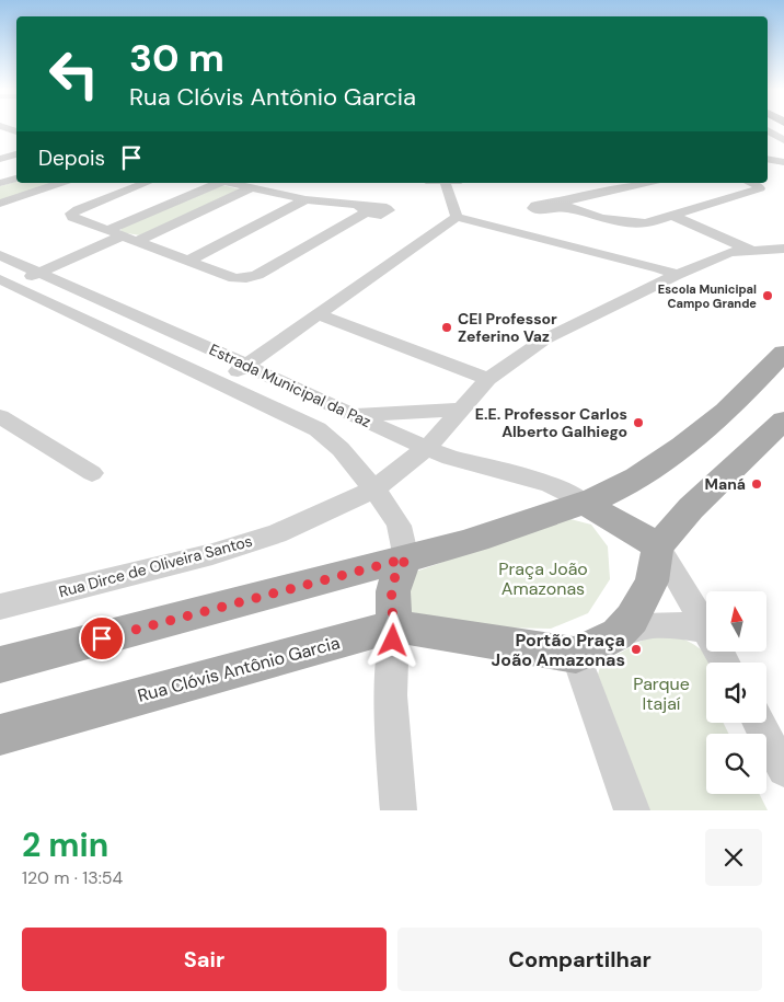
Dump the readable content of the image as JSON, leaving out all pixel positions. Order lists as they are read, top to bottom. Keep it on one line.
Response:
{"streets":{"main road":["Rua Clóvis Antônio Garcia"],"street":["Estrada Municipal da Paz","Rua Dirce de Oliveira Santos"]},"crossings":[["Estrada Municipal da Paz","Rua Dirce de Oliveira Santos"]],"parks":["Praça João Amazonas","Parque Itajaí"],"places":["Escola Municipal Campo Grande","CEI Professor Zeferino Vaz","E.E. Professor Carlos Alberto Galhiego","Maná","Portão Praça João Amazonas"],"north":"top","page":{"turn":["30 m","Rua Clóvis Antônio Garcia"],"then":"Depois","heading":["2 min","120 m · 13:54"],"buttons":["Sair","Compartilhar"]}}
